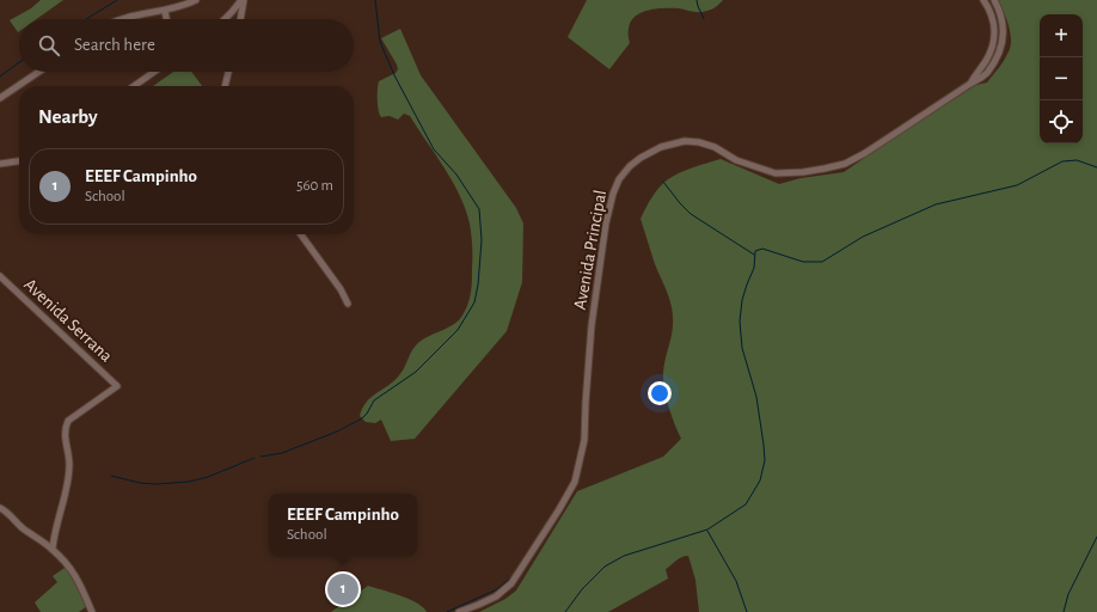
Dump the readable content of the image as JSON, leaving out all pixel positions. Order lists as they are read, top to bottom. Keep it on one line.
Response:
{"streets":{"street":["Avenida Principal","Avenida Serrana"]},"page":{"map_buttons":["+","−"],"search":"Search here","heading":"Nearby","list":[{"mark":"1","name":"EEEF Campinho","note":"School","value":"560 m"}],"popup":["EEEF Campinho","School"],"pins":"1"}}
